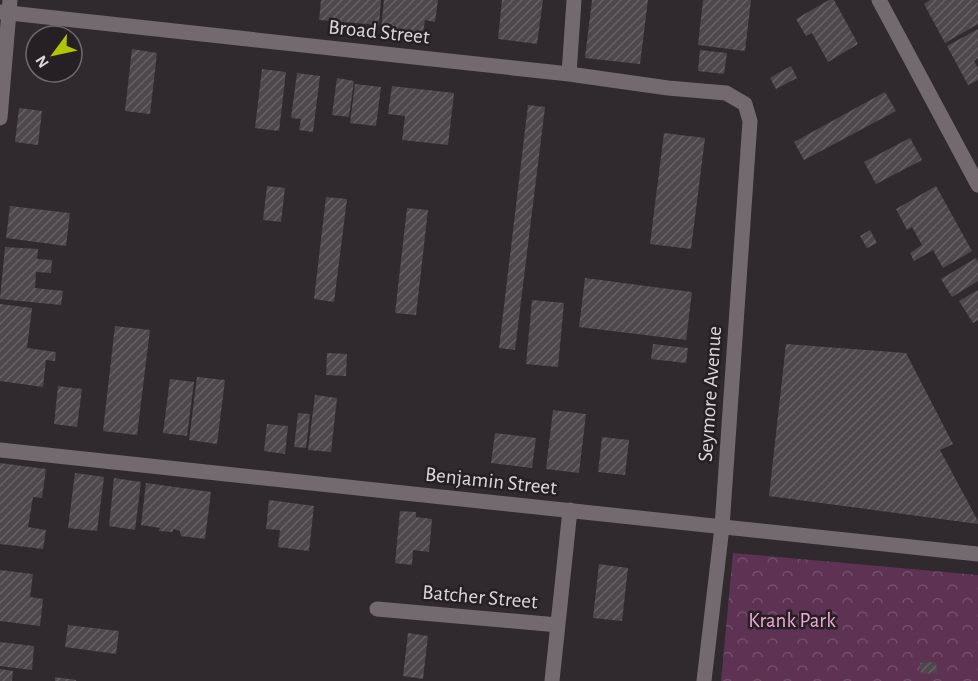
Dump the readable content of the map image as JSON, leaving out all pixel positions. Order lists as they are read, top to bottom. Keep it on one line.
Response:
{"streets":{"street":["Broad Street","Seymore Avenue","Benjamin Street","Batcher Street"]},"crossings":[["Broad Street","Seymore Avenue"],["Seymore Avenue","Benjamin Street"]],"parks":["Krank Park"],"north":"bottom left"}
